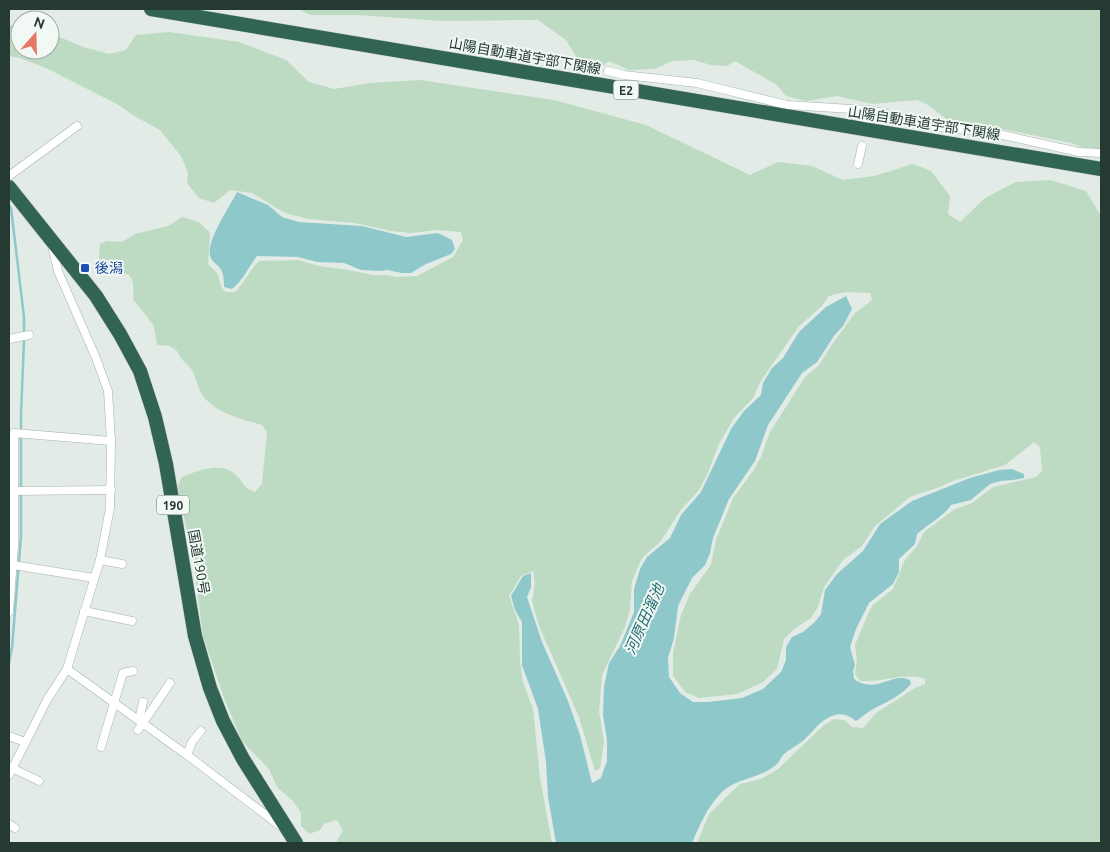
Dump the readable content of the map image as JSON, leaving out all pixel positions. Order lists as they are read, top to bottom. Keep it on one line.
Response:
{"streets":{"highway":["山陽自動車道宇部下関線","E2","190","国道190号"]},"water":["河原田溜池"],"places":{"transit":["後潟"]},"north":"top"}
